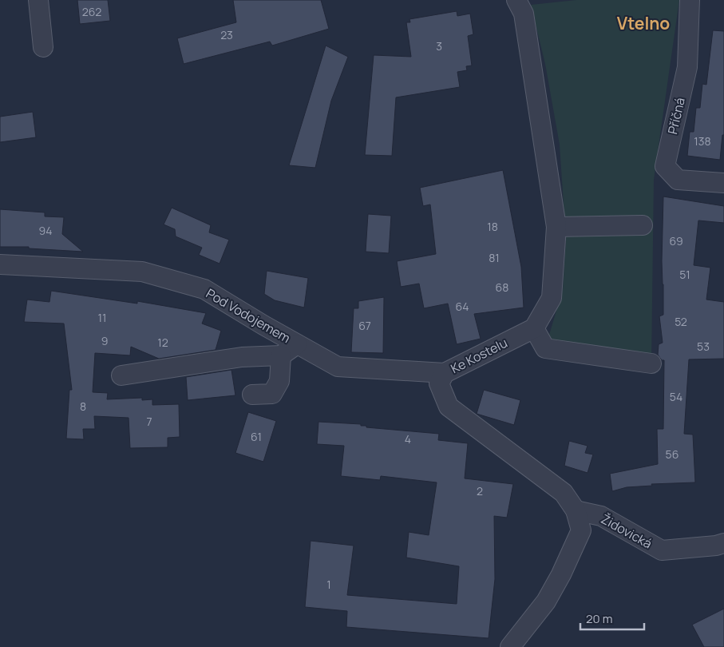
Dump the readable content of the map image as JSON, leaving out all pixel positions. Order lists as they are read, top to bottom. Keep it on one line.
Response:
{"streets":{"street":["Příčná","Pod Vodojemem","Ke Kostelu","Židovická"]},"crossings":[["Pod Vodojemem","Ke Kostelu"],["Ke Kostelu","Židovická"]],"districts":["Vtelno"],"house_numbers":["262","23","3","138","18","94","69","81","51","68","64","11","52","67","9","12","53","54","8","7","61","4","56","2","1"],"scale_bar":"20 m"}
